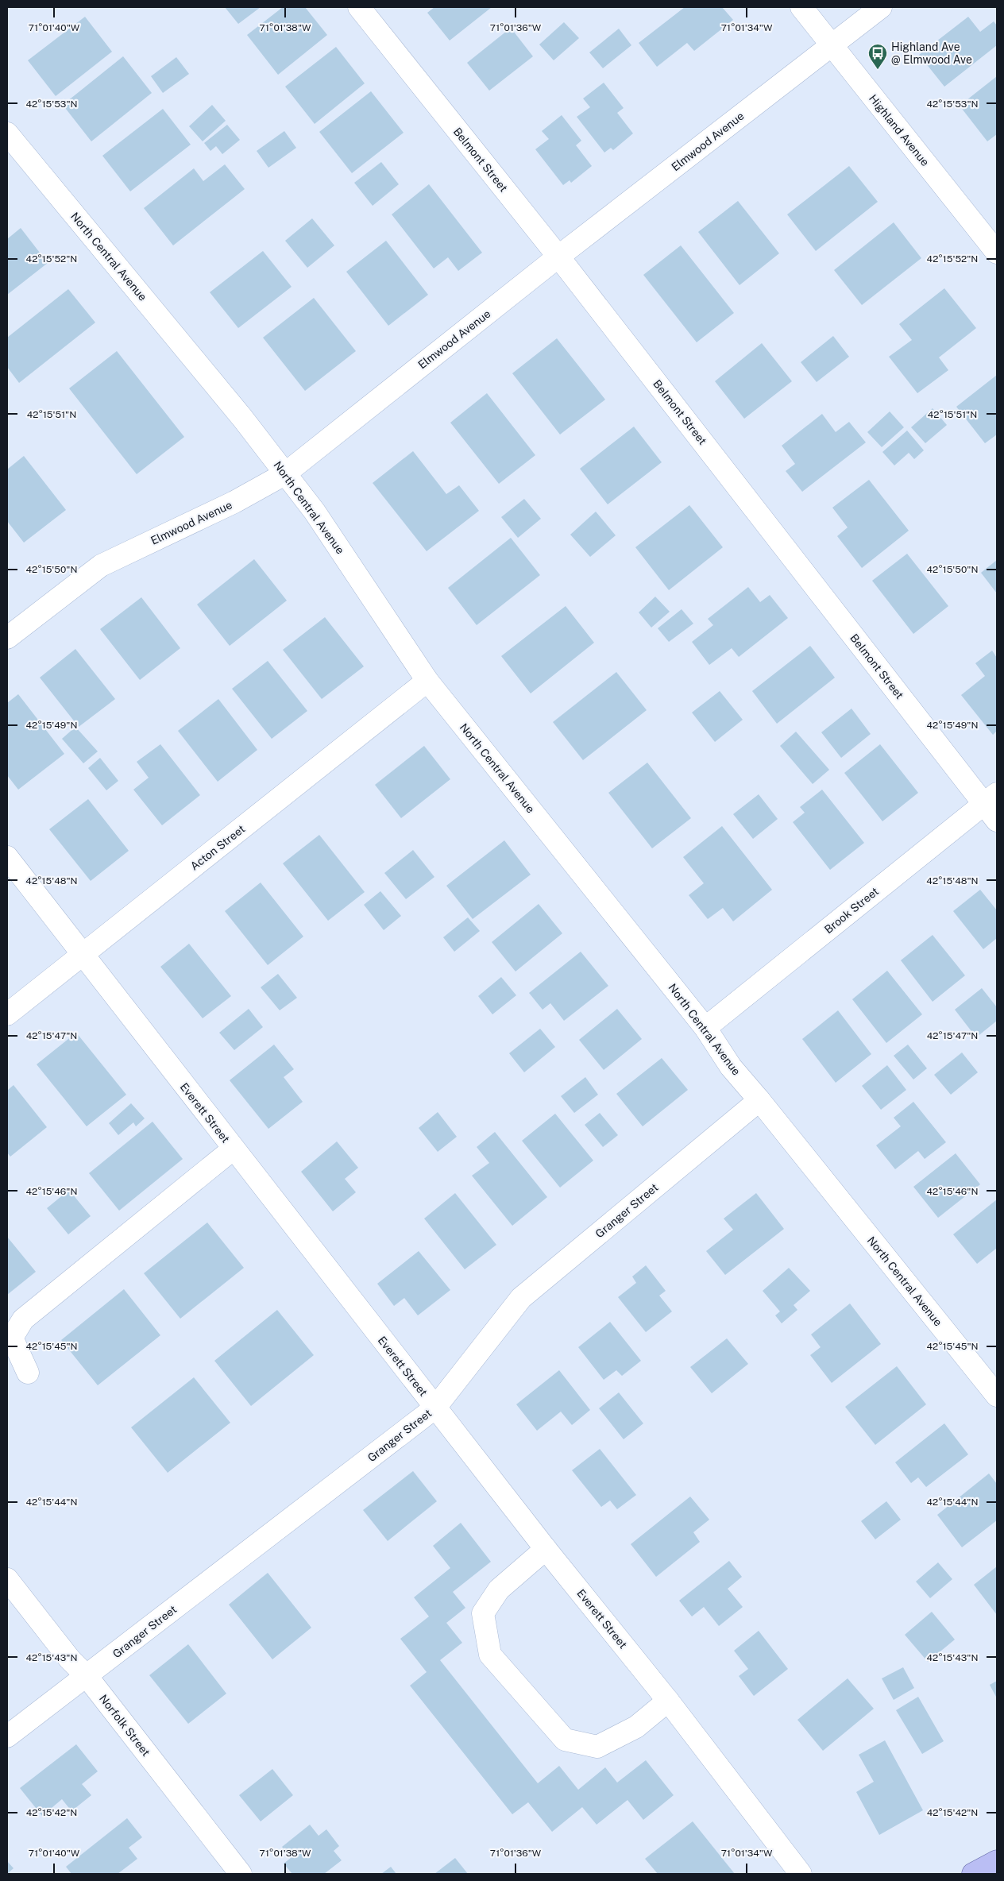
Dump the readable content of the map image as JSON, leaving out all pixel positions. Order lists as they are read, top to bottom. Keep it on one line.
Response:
{"streets":{"street":["Highland Avenue","Elmwood Avenue","Belmont Street","North Central Avenue","Acton Street","Brook Street","Everett Street","Granger Street","Norfolk Street"]},"crossings":[["Highland Avenue","Elmwood Avenue"],["Elmwood Avenue","Belmont Street"],["Elmwood Avenue","North Central Avenue"],["Belmont Street","Brook Street"],["North Central Avenue","Acton Street"],["North Central Avenue","Brook Street"],["North Central Avenue","Granger Street"],["Acton Street","Everett Street"],["Everett Street","Granger Street"],["Granger Street","Norfolk Street"]],"places":{"bus stop":["Highland Ave @ Elmwood Ave"]},"coordinates":["71°01'40\"W","71°01'38\"W","71°01'36\"W","71°01'34\"W","42°15'53\"N","42°15'52\"N","42°15'51\"N","42°15'50\"N","42°15'49\"N","42°15'48\"N","42°15'47\"N","42°15'46\"N","42°15'45\"N","42°15'44\"N","42°15'43\"N","42°15'42\"N"]}
